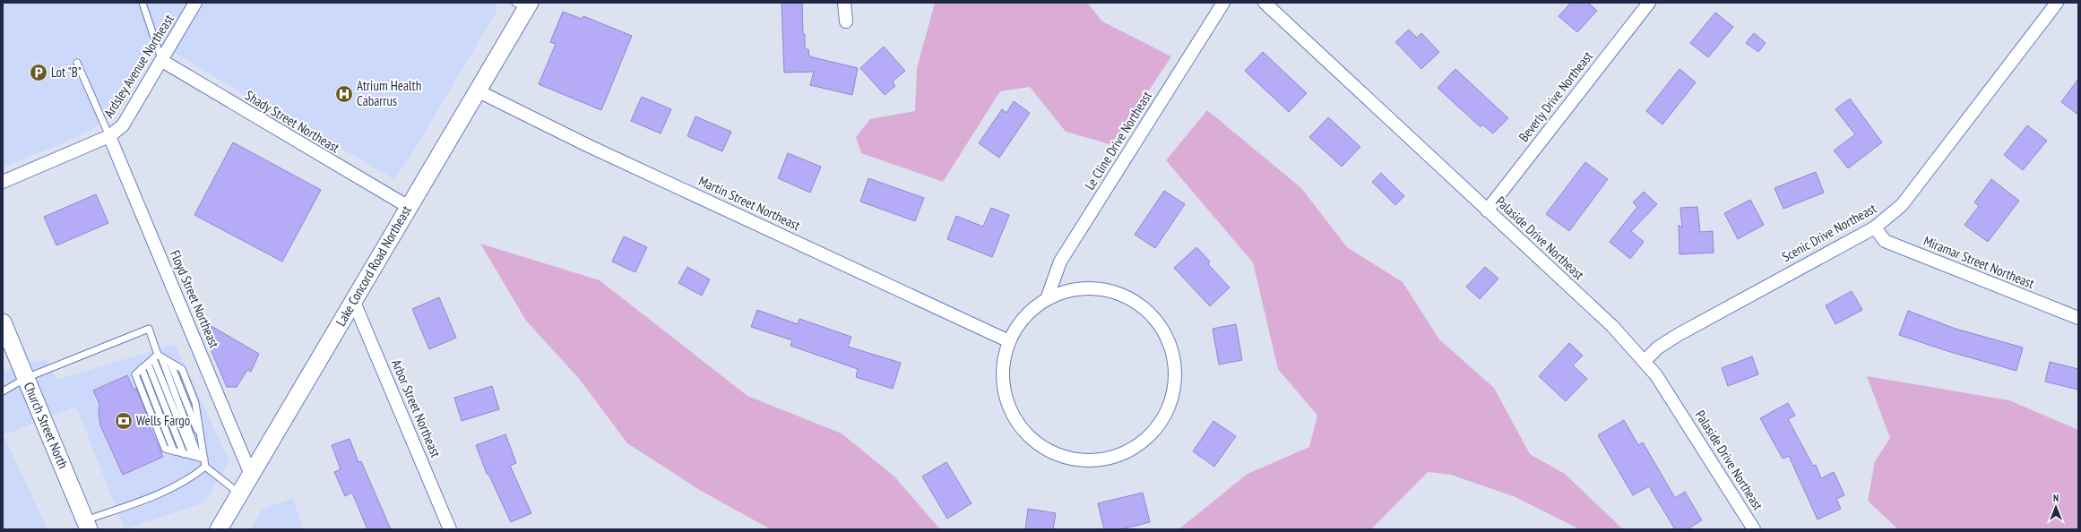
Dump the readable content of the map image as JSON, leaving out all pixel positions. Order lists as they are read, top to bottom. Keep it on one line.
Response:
{"streets":{"main road":["Lake Concord Road Northeast","Church Street North"],"street":["Ardsley Avenue Northeast","Beverly Drive Northeast","Shady Street Northeast","Le Cline Drive Northeast","Martin Street Northeast","Scenic Drive Northeast","Palaside Drive Northeast","Miramar Street Northeast","Floyd Street Northeast","Arbor Street Northeast"]},"crossings":[["Ardsley Avenue Northeast","Shady Street Northeast"],["Ardsley Avenue Northeast","Floyd Street Northeast"],["Beverly Drive Northeast","Palaside Drive Northeast"],["Shady Street Northeast","Lake Concord Road Northeast"],["Martin Street Northeast","Lake Concord Road Northeast"],["Scenic Drive Northeast","Palaside Drive Northeast"],["Scenic Drive Northeast","Miramar Street Northeast"],["Lake Concord Road Northeast","Floyd Street Northeast"],["Lake Concord Road Northeast","Arbor Street Northeast"]],"places":{"parking":["Lot \"B\""],"hospital":["Atrium Health Cabarrus"],"bank":["Wells Fargo"]},"north":"top"}
